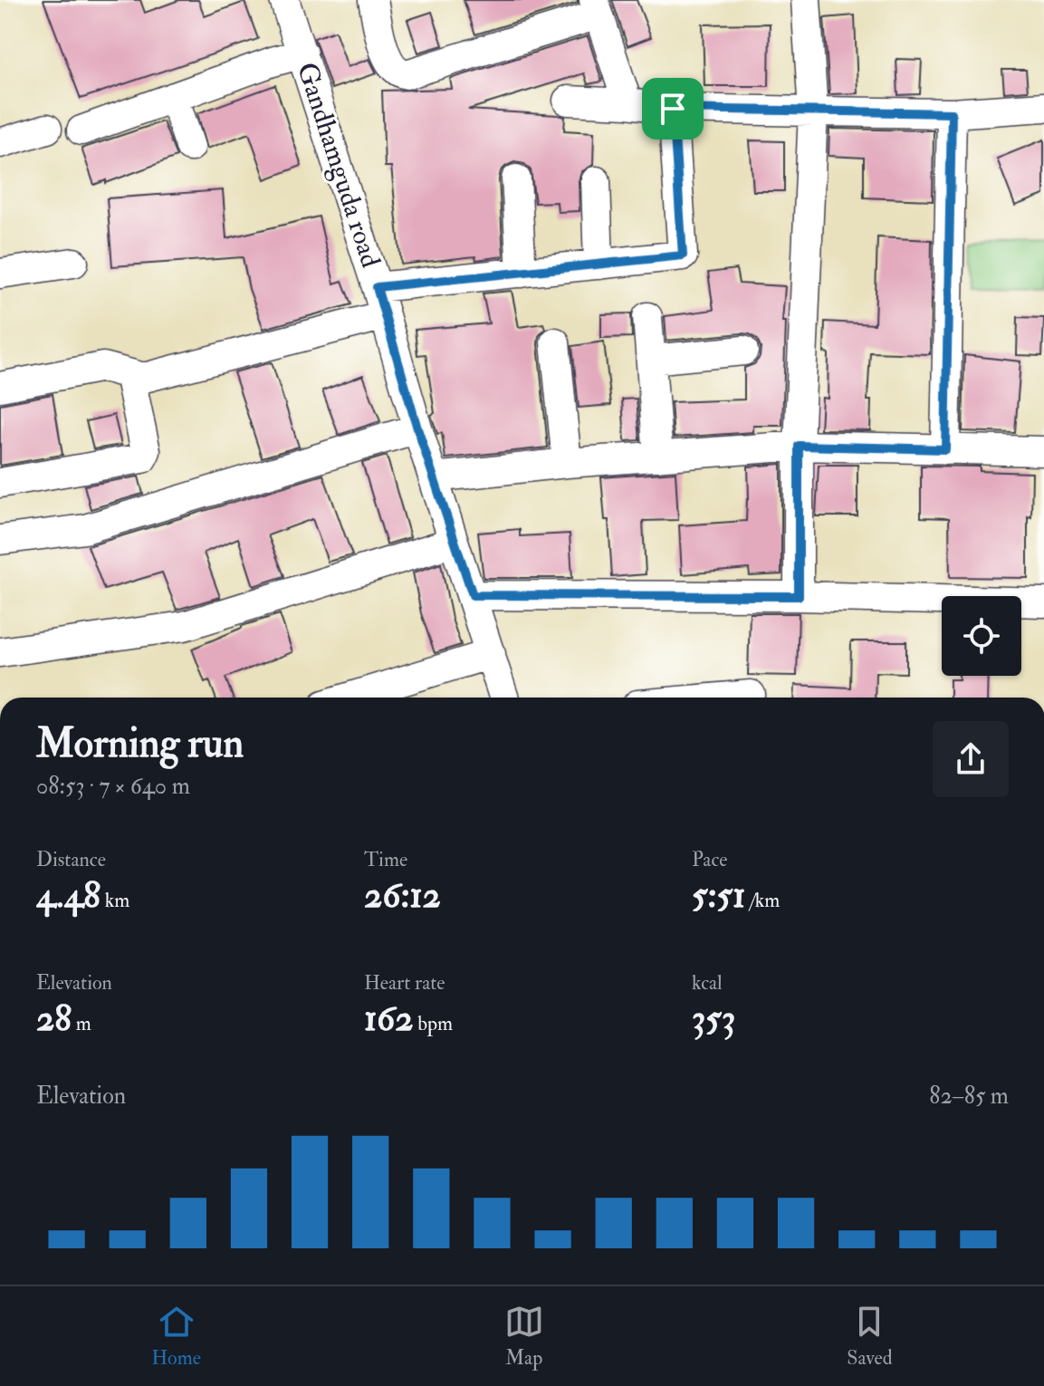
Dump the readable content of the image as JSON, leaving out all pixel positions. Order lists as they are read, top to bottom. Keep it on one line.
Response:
{"streets":{"street":["Gandhamguda road"]},"page":{"heading":["Morning run","08:53 · 7 × 640 m"],"stats":[["Distance","4.48 km"],["Time","26:12"],["Pace","5:51 /km"],["Elevation","28 m"],["Heart rate","162 bpm"],["kcal","353"]],"chart":["Elevation","82–85 m"],"tabs":["Home","Map","Saved"]}}
